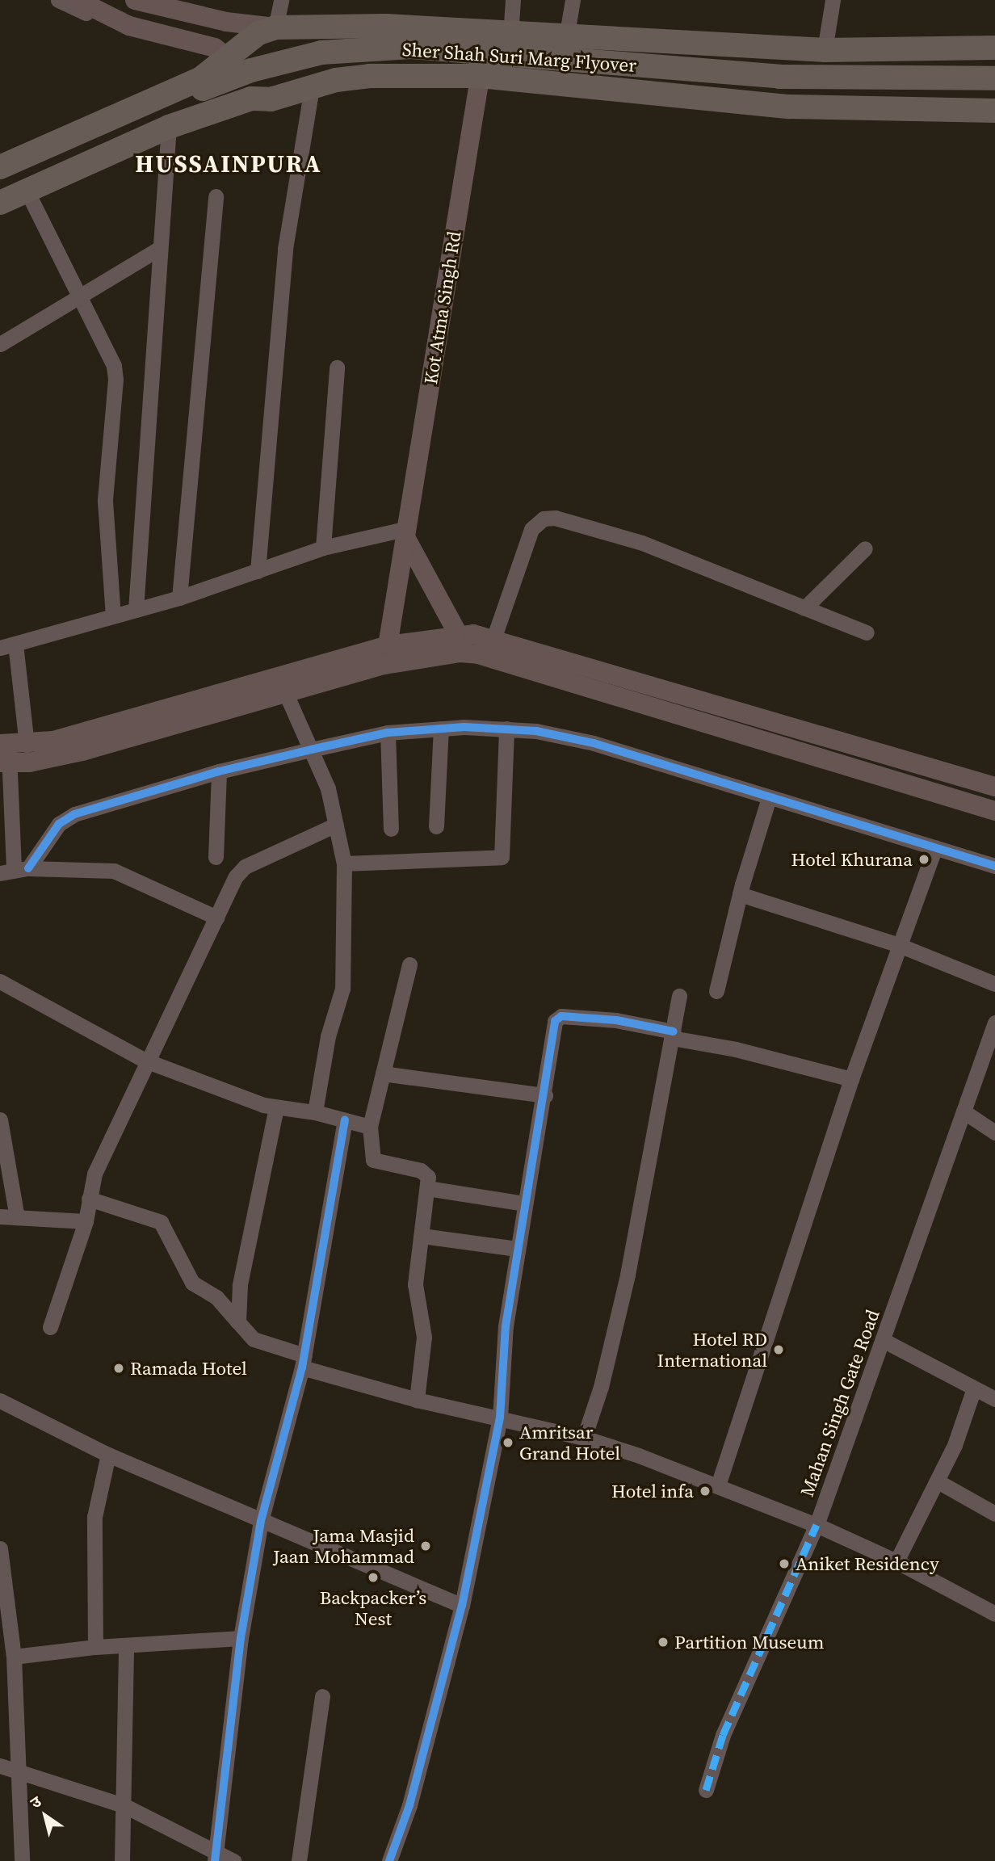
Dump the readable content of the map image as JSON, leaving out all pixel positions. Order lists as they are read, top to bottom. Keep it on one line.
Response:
{"streets":{"highway":["Sher Shah Suri Marg Flyover"],"main road":["Kot Atma Singh Rd"],"street":["Mahan Singh Gate Road"]},"districts":["HUSSAINPURA"],"places":["Hotel Khurana","Hotel RD International","Ramada Hotel","Amritsar Grand Hotel","Hotel infa","Jama Masjid Jaan Mohammad","Aniket Residency","Backpacker’s Nest","Partition Museum"],"north":"top left"}
